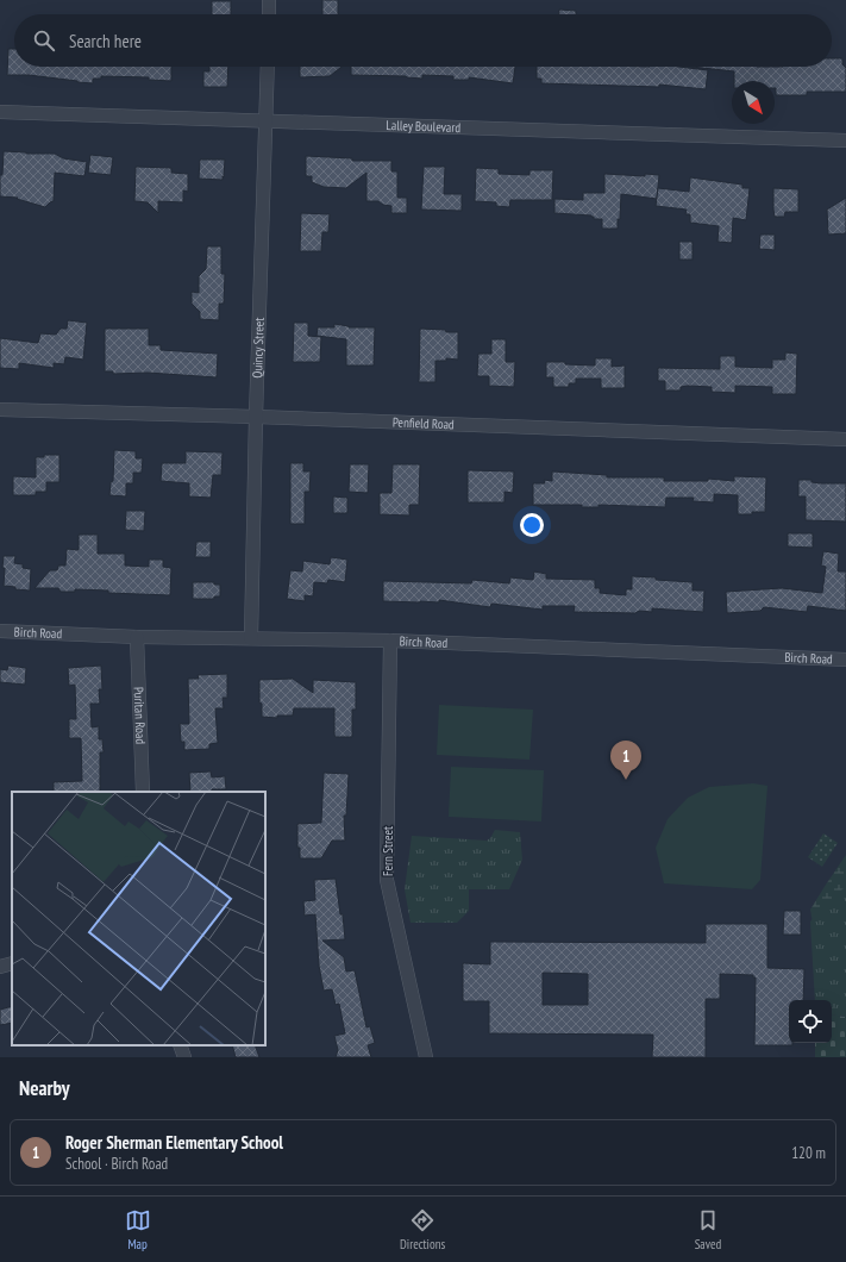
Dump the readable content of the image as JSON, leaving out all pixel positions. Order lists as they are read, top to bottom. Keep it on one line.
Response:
{"streets":{"street":["Lalley Boulevard","Quincy Street","Penfield Road","Birch Road","Puritan Road","Fern Street"]},"crossings":[["Lalley Boulevard","Quincy Street"],["Quincy Street","Penfield Road"],["Quincy Street","Birch Road"],["Birch Road","Puritan Road"],["Birch Road","Fern Street"]],"north":"bottom right","page":{"search":"Search here","pins":"1","heading":"Nearby","list":[{"mark":"1","name":"Roger Sherman Elementary School","note":"School · Birch Road","value":"120 m"}],"nav":["Map","Directions","Saved"]}}
